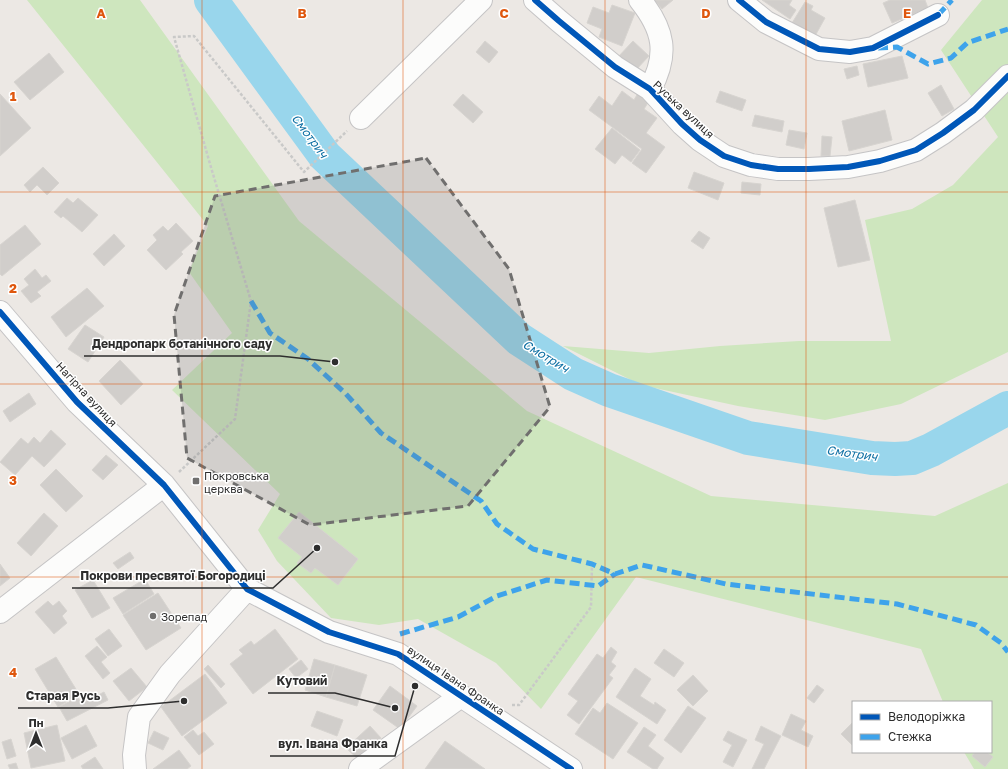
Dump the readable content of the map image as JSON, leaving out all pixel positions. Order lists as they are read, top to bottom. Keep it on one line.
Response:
{"streets":{"street":["Руська вулиця","Нагірна вулиця","вулиця Івана Франка"]},"crossings":[["Нагірна вулиця","вулиця Івана Франка"]],"water":["Смотрич"],"places":{"other":["Дендропарк ботанічного саду","Покрови пресвятої Богородиці","Зорепад","вул. Івана Франка","Старая Русь","Кутовий"],"transit":["Покровська церква"]},"legend":["Велодоріжка","Стежка"],"north":"top","grid":{"columns":["A","B","C","D","E"],"rows":["1","2","3","4"]}}
